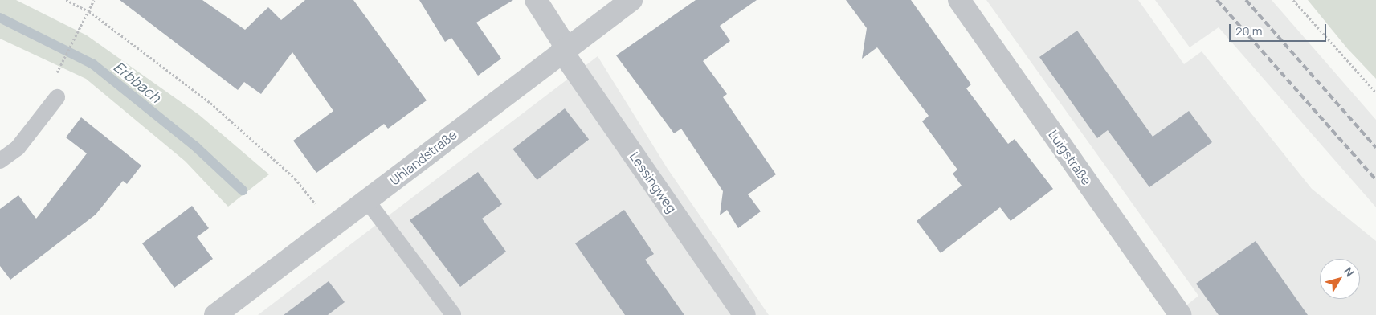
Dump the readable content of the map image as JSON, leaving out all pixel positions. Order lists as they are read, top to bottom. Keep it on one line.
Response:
{"streets":{"street":["Uhlandstraße","Luigstraße","Lessingweg"]},"crossings":[["Uhlandstraße","Lessingweg"]],"water":["Erbbach"],"scale_bar":"20 m","north":"top right"}
